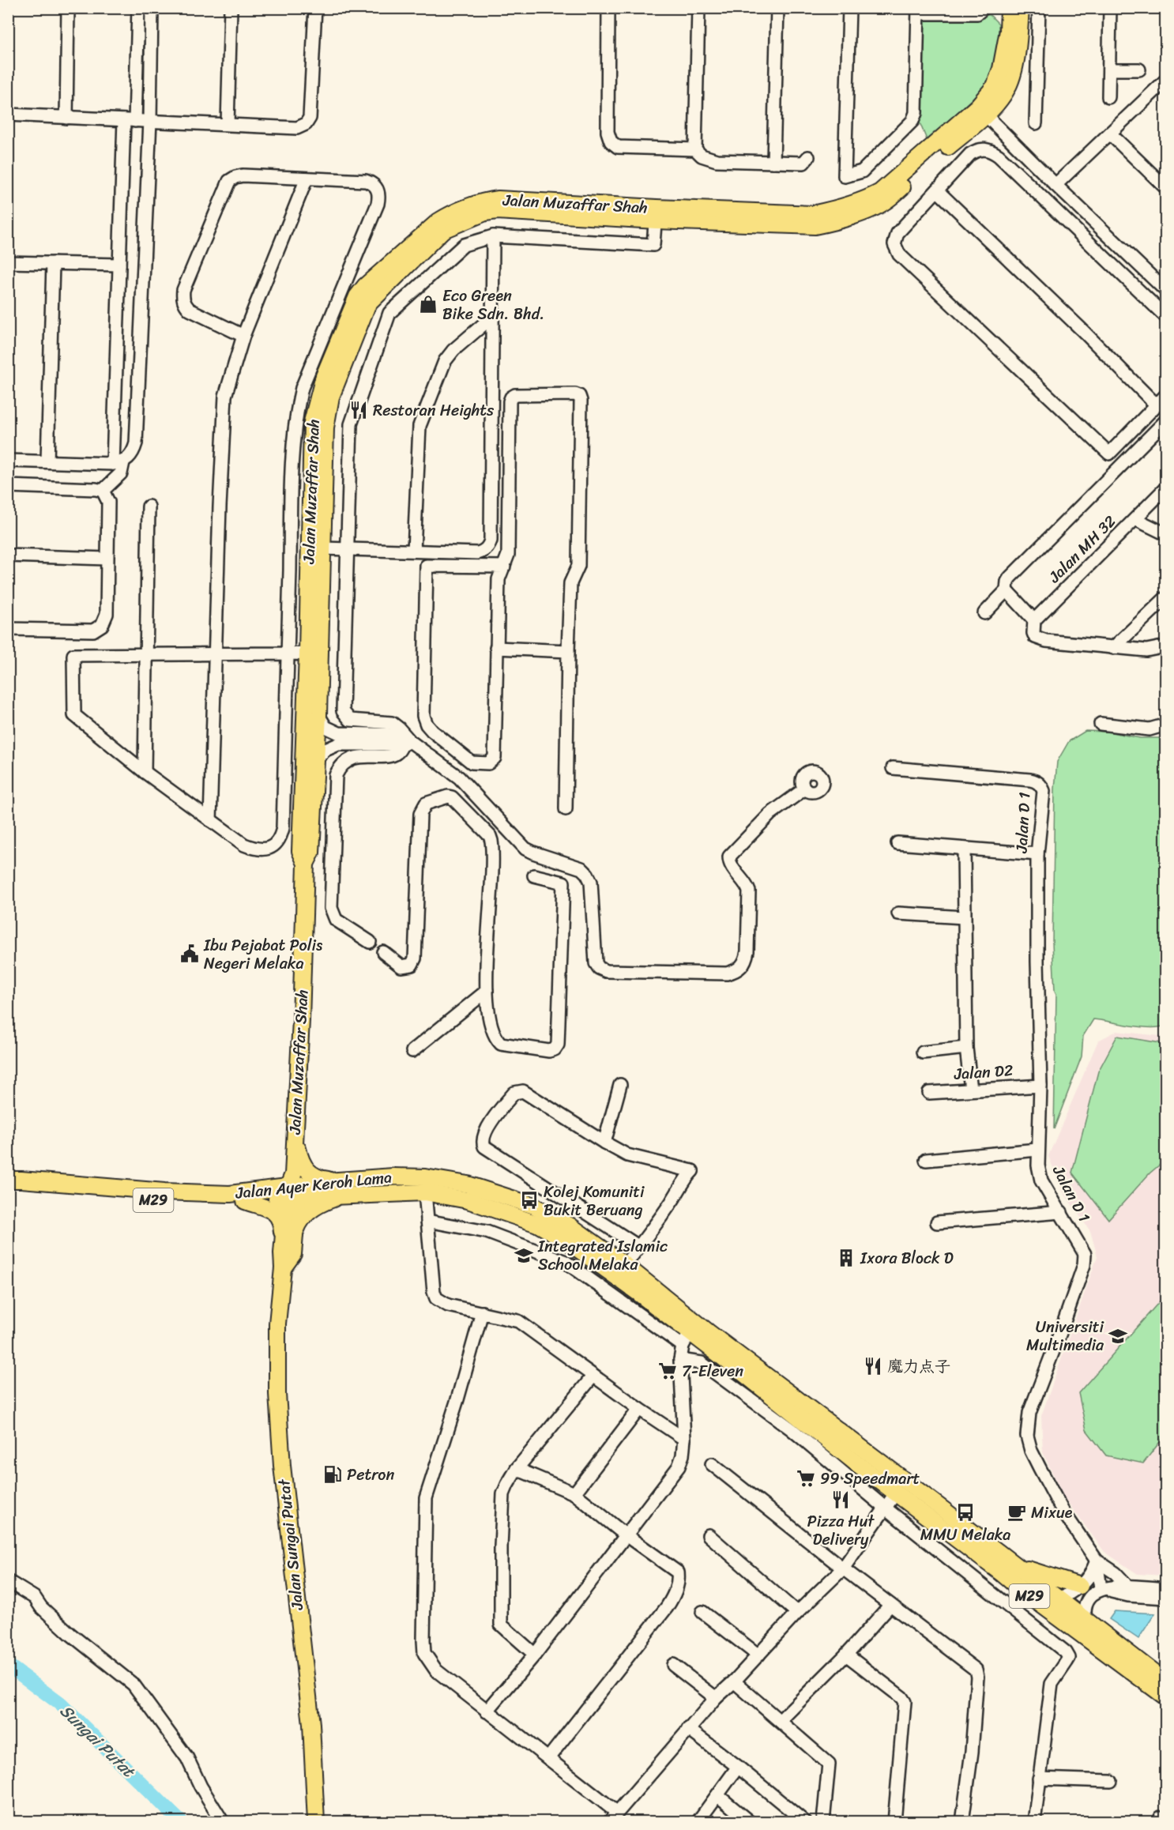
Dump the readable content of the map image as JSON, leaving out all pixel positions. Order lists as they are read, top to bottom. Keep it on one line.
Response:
{"streets":{"main road":["Jalan Muzaffar Shah","Jalan Ayer Keroh Lama","M29","Jalan Sungai Putat"],"street":["Jalan MH 32","Jalan D 1","Jalan D2"]},"crossings":[["Jalan Muzaffar Shah","Jalan Ayer Keroh Lama"],["Jalan Muzaffar Shah","Jalan Sungai Putat"],["Jalan D 1","Jalan D2"],["Jalan Ayer Keroh Lama","Jalan Sungai Putat"]],"water":["Sungai Putat"],"places":{"shop":["Eco Green Bike Sdn. Bhd."],"restaurant":["Restoran Heights","魔力点子","Pizza Hut Delivery"],"public building":["Ibu Pejabat Polis Negeri Melaka"],"bus stop":["Kolej Komuniti Bukit Beruang","MMU Melaka"],"school or university":["Integrated Islamic School Melaka","Universiti Multimedia"],"building":["Ixora Block D"],"supermarket":["7-Eleven","99 Speedmart"],"fuel station":["Petron"],"cafe":["Mixue"]}}
